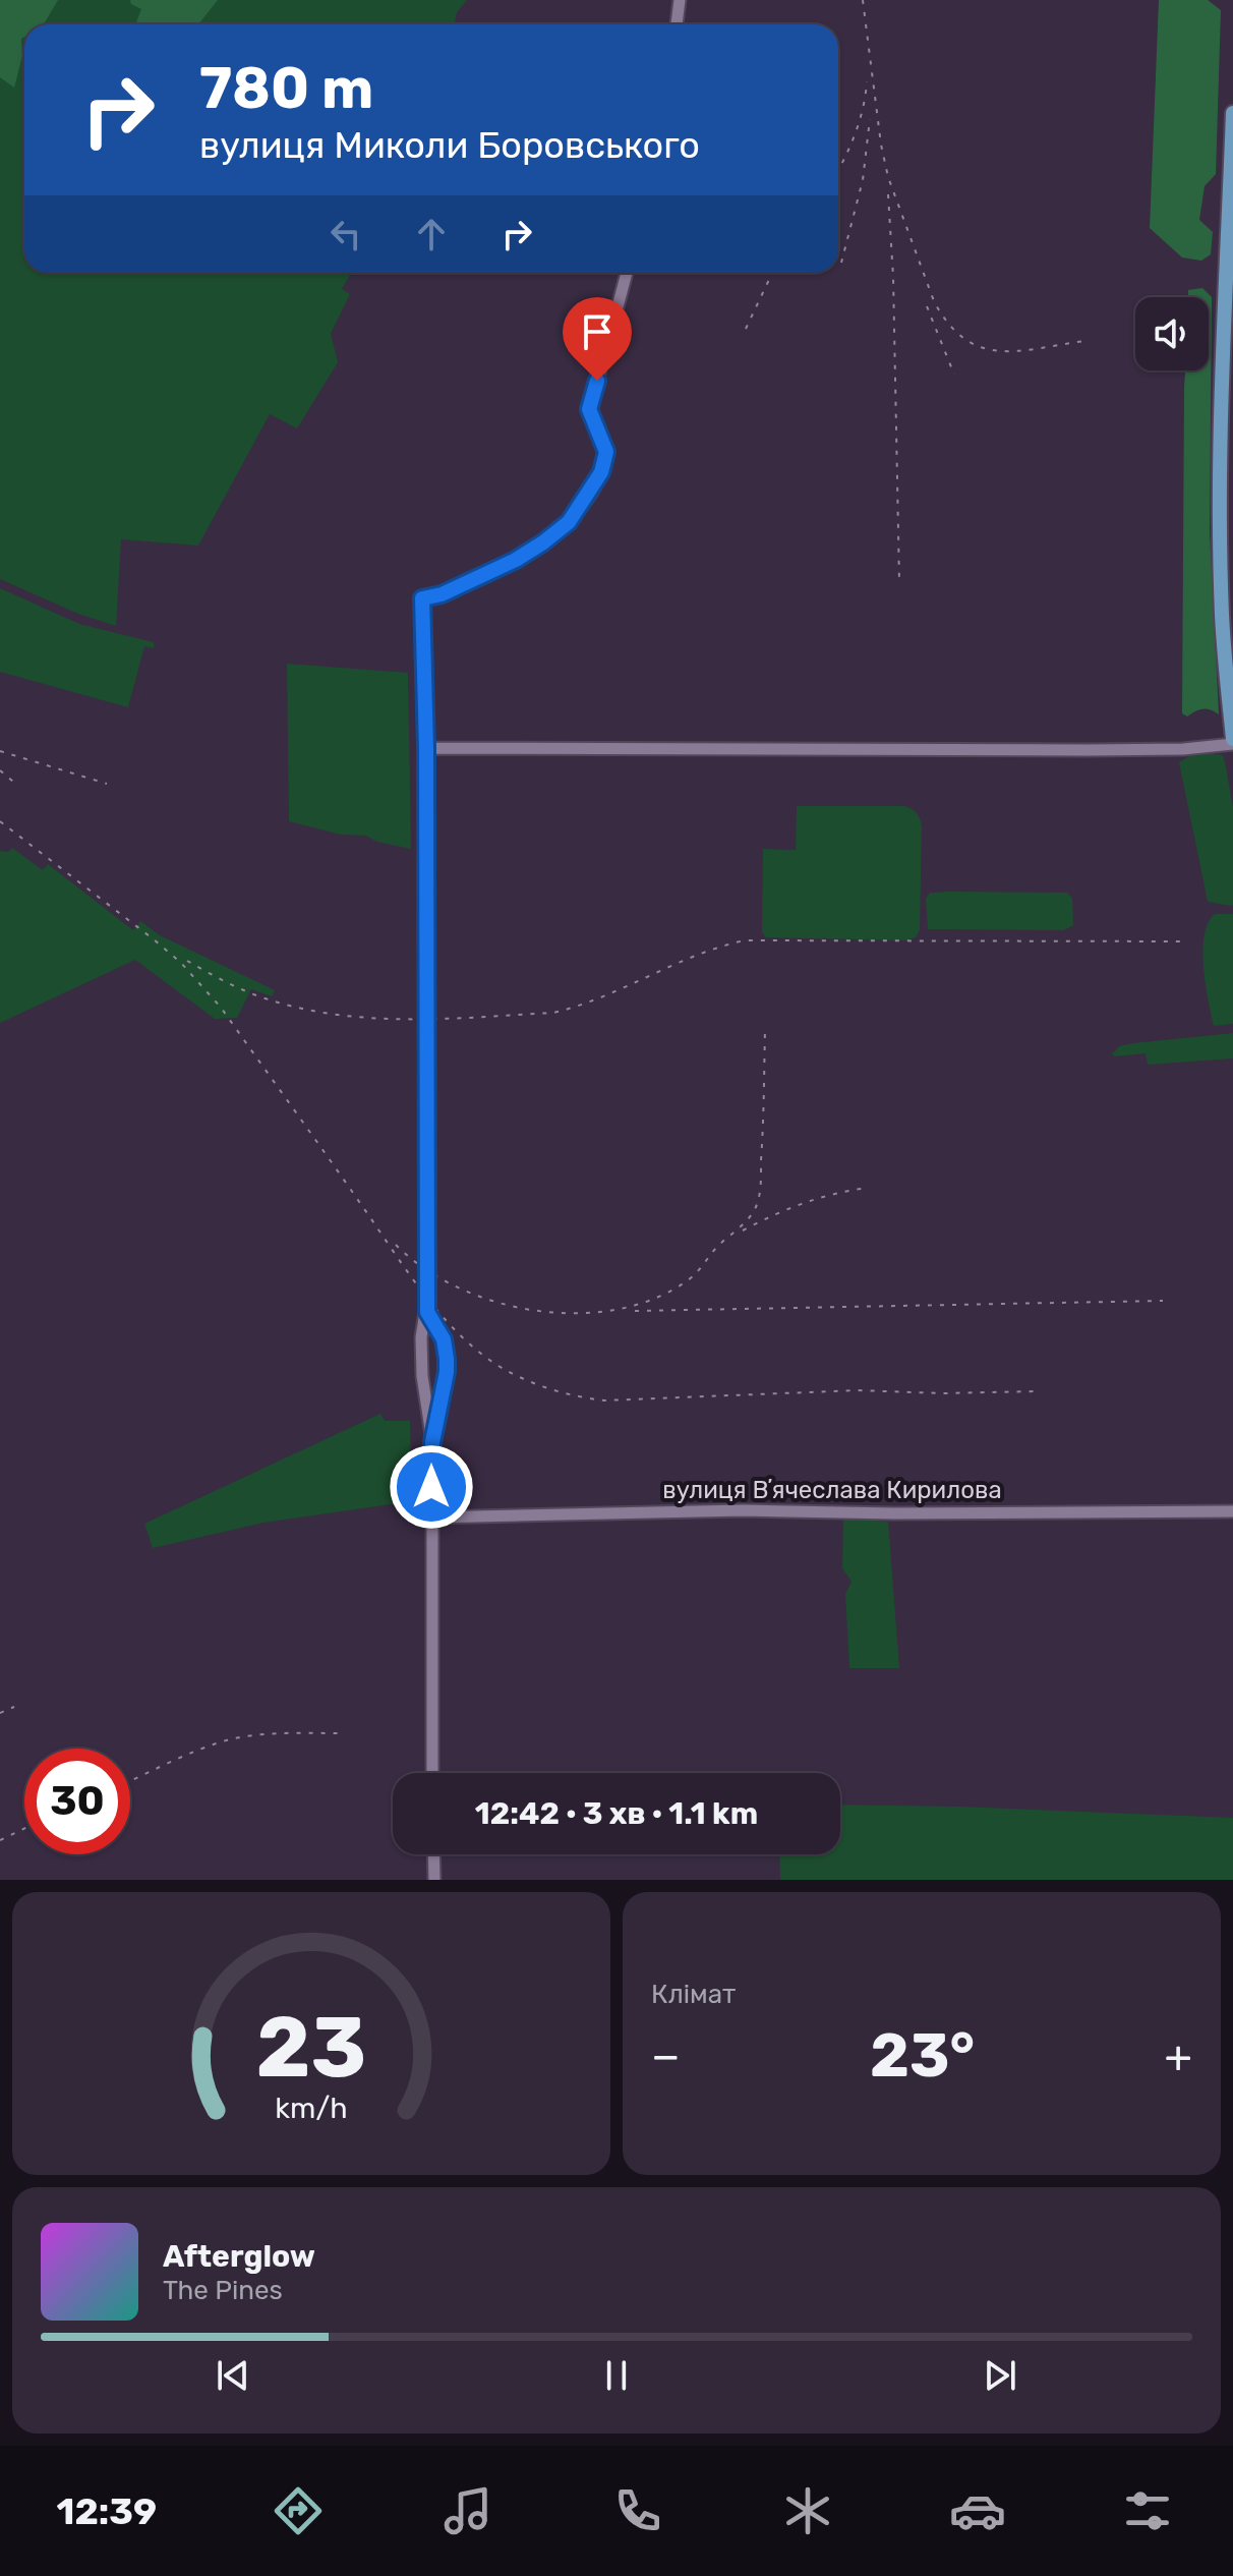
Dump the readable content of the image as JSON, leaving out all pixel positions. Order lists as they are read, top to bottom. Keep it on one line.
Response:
{"streets":{"street":["вулиця Вʼячеслава Кирилова"]},"page":{"turn":["780 m","вулиця Миколи Боровського"],"limit":"30","trip":"12:42 · 3 хв · 1.1 km","tile":"Клімат","heat":["−","23°","+"],"song":["Afterglow","The Pines"],"tabs":"12:39","gauge":["23","km/h"]}}
